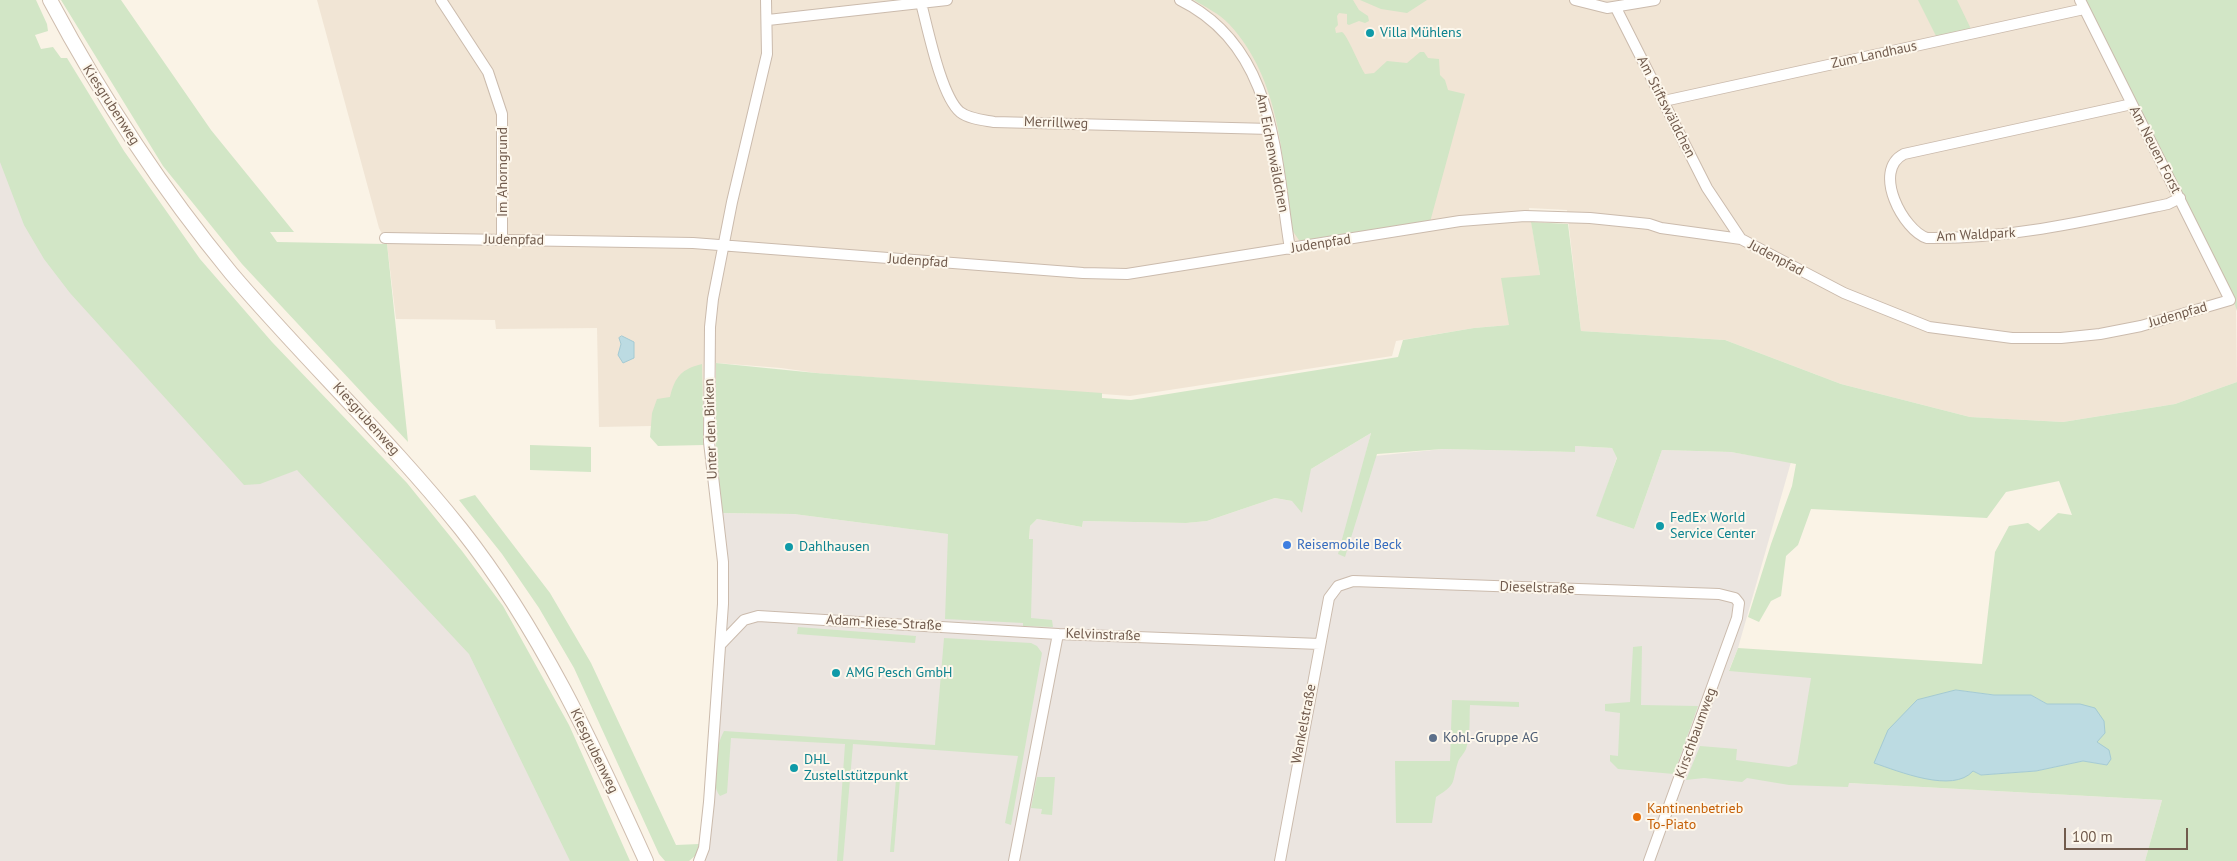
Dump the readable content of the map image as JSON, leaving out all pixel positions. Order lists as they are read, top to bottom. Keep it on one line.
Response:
{"streets":{"main road":["Kiesgrubenweg"],"street":["Zum Landhaus","Am Stiftswäldchen","Merrillweg","Am Neuen Forst","Am Eichenwäldchen","Im Ahorngrund","Am Waldpark","Judenpfad","Unter den Birken","Dieselstraße","Adam-Riese-Straße","Kelvinstraße","Wankelstraße","Kirschbaumweg"]},"crossings":[["Zum Landhaus","Am Stiftswäldchen"],["Zum Landhaus","Am Neuen Forst"],["Am Stiftswäldchen","Judenpfad"],["Merrillweg","Am Eichenwäldchen"],["Am Neuen Forst","Am Waldpark"],["Am Neuen Forst","Judenpfad"],["Am Eichenwäldchen","Judenpfad"],["Im Ahorngrund","Judenpfad"],["Judenpfad","Unter den Birken"],["Unter den Birken","Adam-Riese-Straße"],["Dieselstraße","Wankelstraße"],["Dieselstraße","Kirschbaumweg"],["Adam-Riese-Straße","Kelvinstraße"],["Kelvinstraße","Wankelstraße"]],"places":["Villa Mühlens","FedEx World Service Center","Reisemobile Beck","Dahlhausen","AMG Pesch GmbH","Kohl-Gruppe AG","DHL Zustellstützpunkt","Kantinenbetrieb To-Piato"],"scale_bar":"100 m"}
